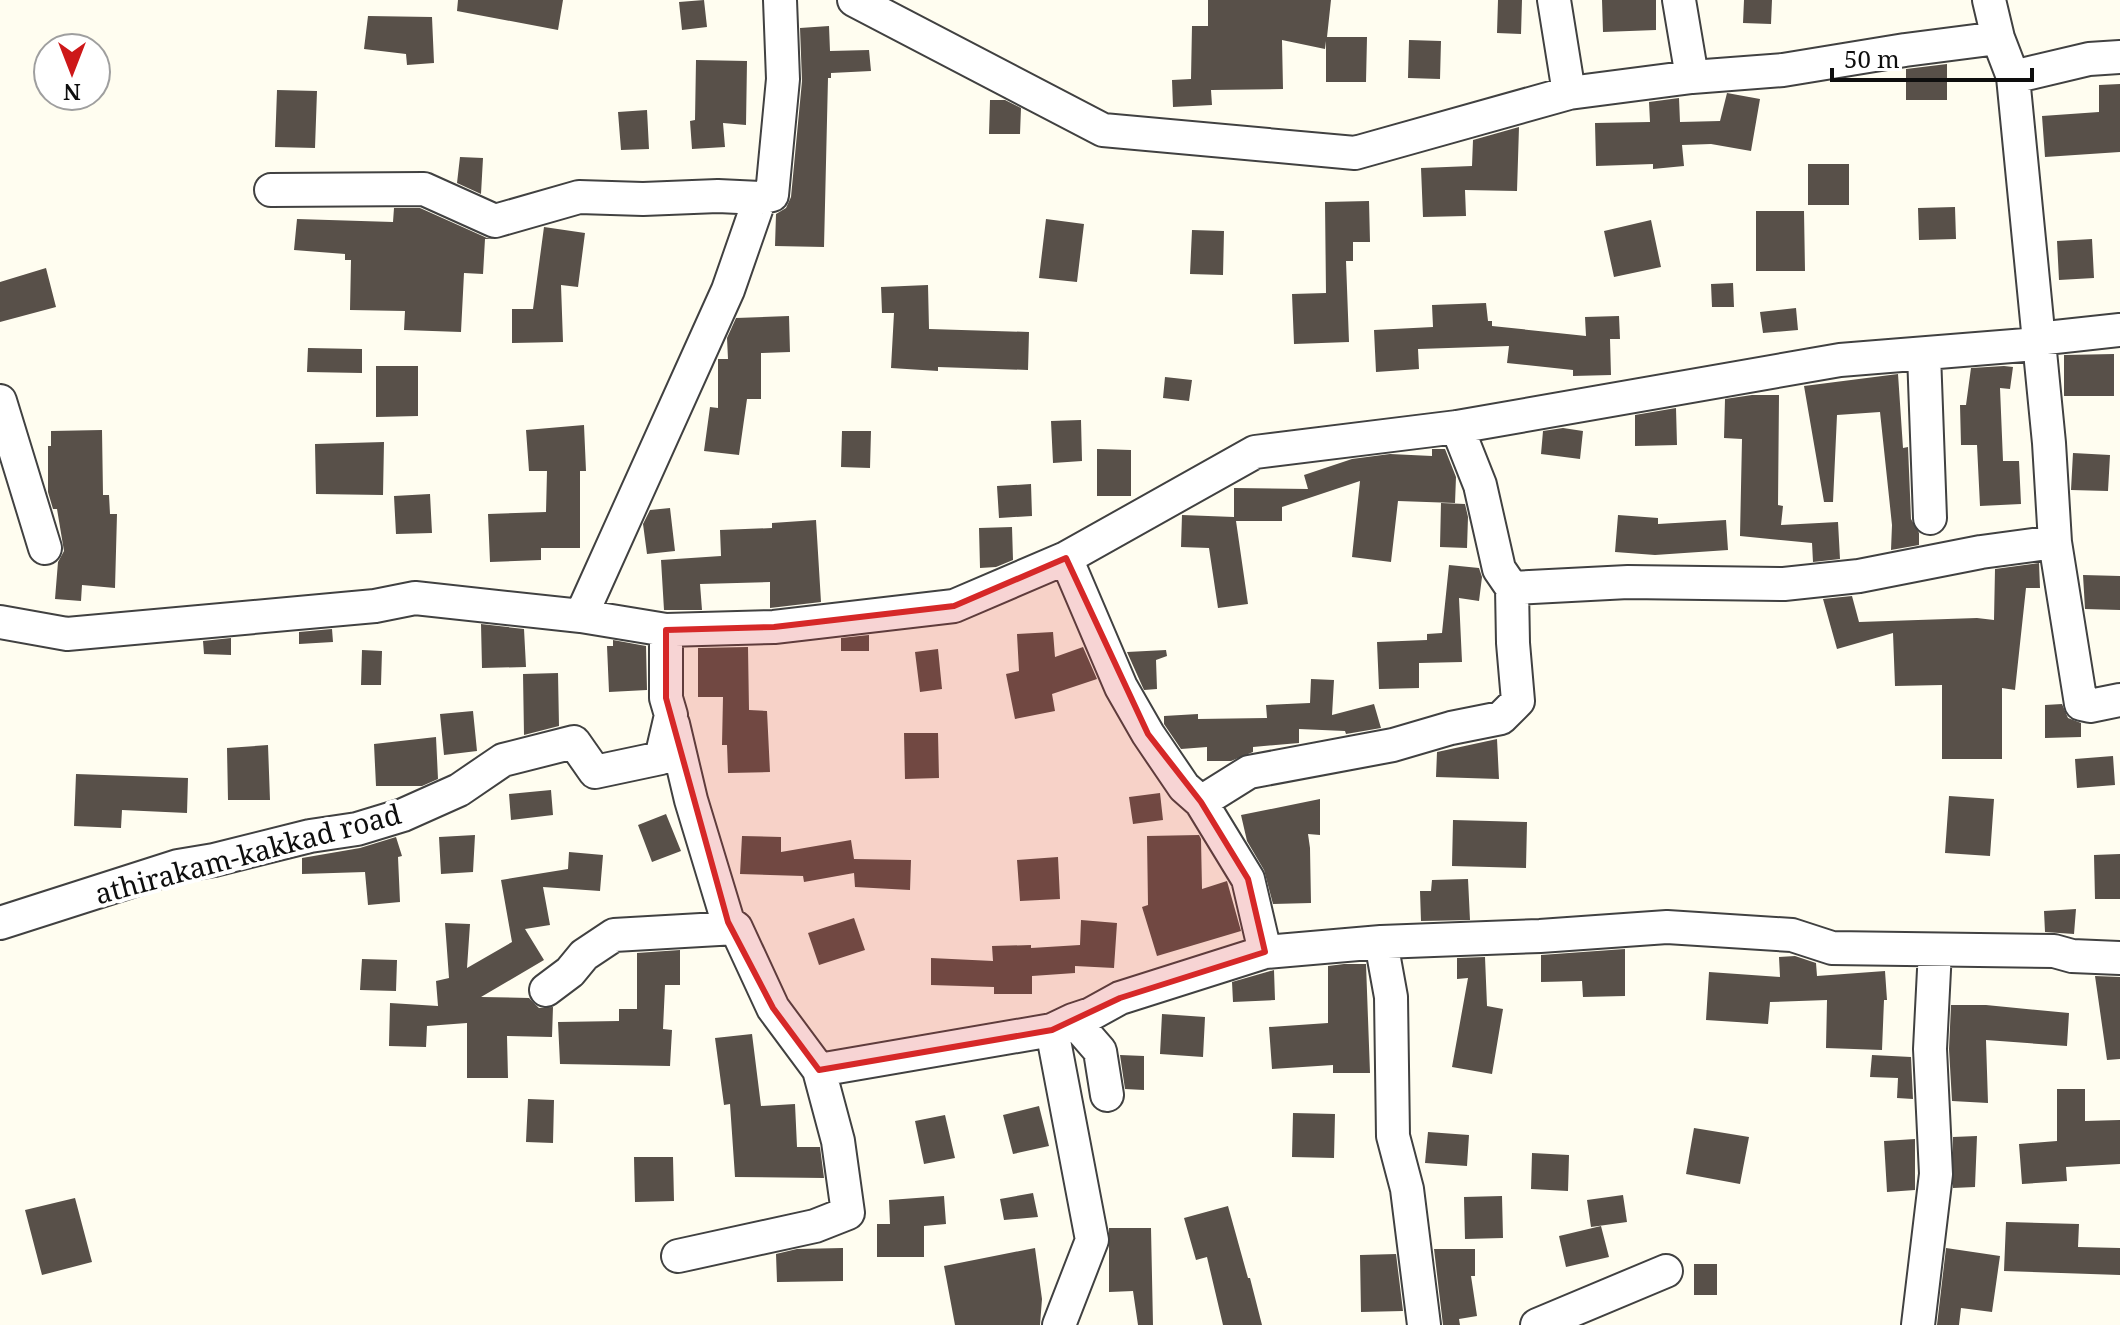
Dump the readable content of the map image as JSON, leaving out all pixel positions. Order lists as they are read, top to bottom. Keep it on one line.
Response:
{"streets":{"street":["athirakam-kakkad road"]},"scale_bar":"50 m","north":"bottom"}
